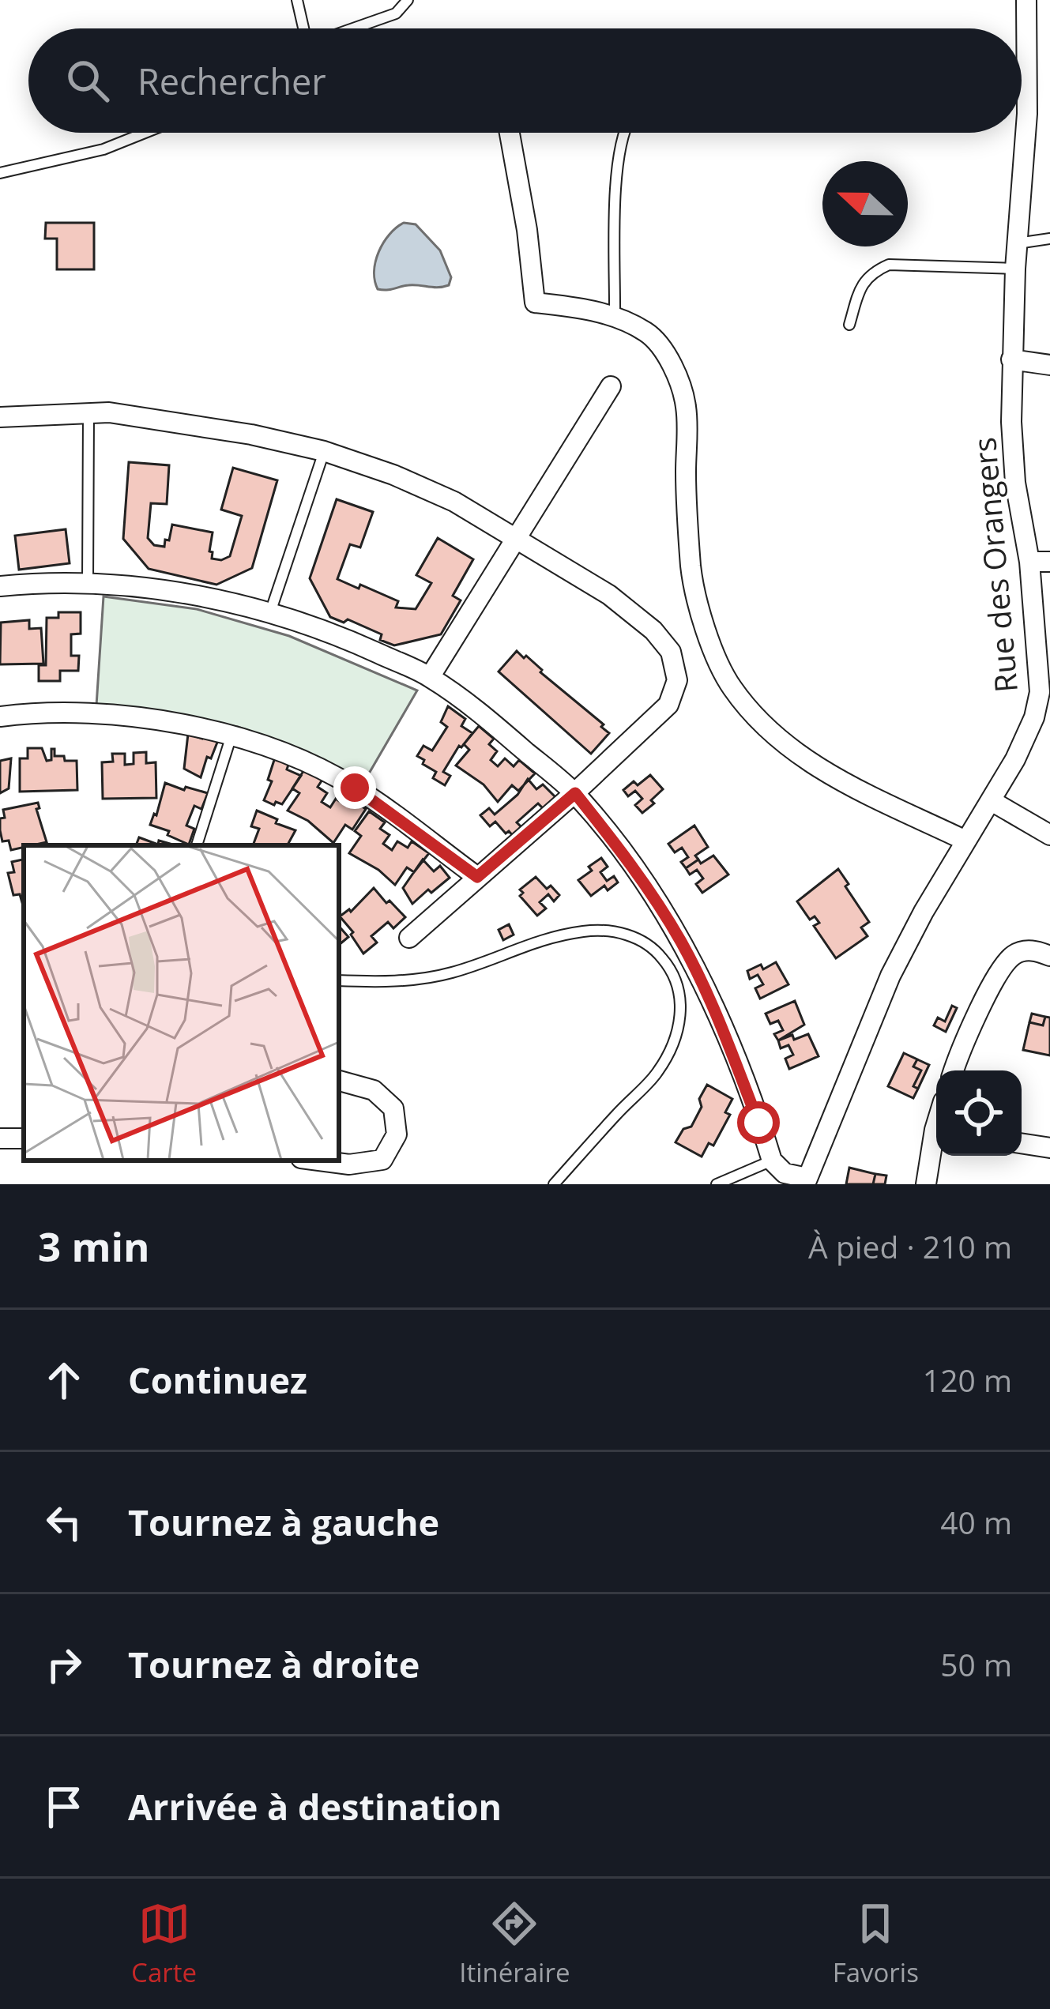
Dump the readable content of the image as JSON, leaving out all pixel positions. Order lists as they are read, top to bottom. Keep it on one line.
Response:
{"streets":{"street":["Rue des Orangers"]},"north":"left","page":{"search":"Rechercher","heading":["3 min","À pied · 210 m"],"list":[["Continuez","120 m"],["Tournez à gauche","40 m"],["Tournez à droite","50 m"],"Arrivée à destination"],"nav":["Carte","Itinéraire","Favoris"]}}
